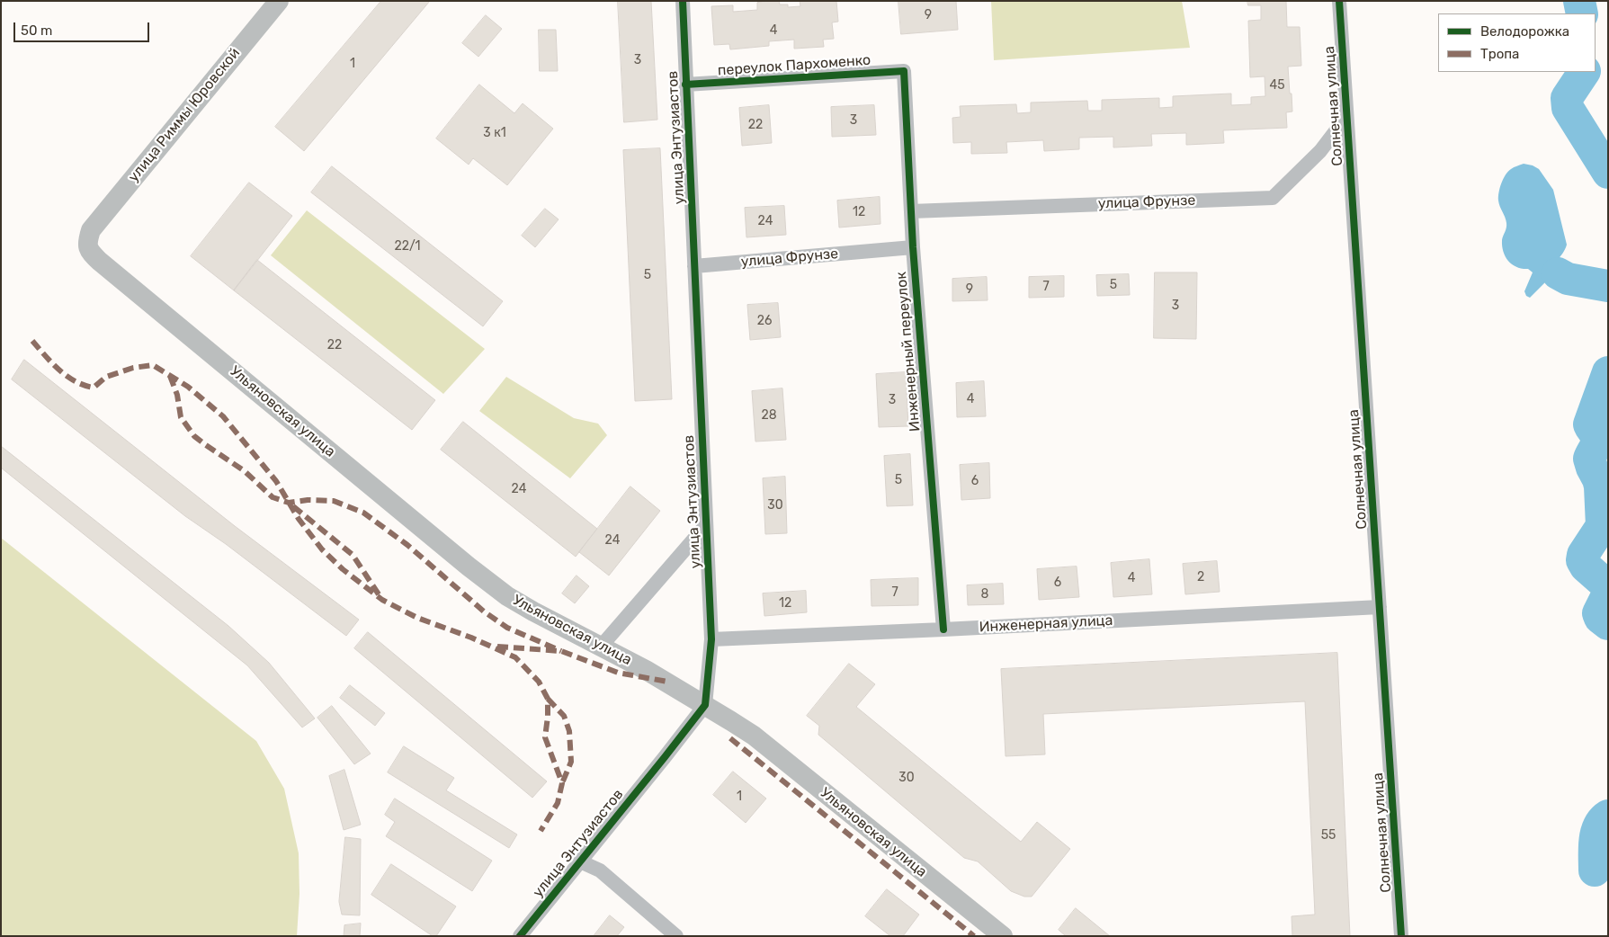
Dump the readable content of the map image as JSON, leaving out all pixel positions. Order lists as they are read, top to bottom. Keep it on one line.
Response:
{"streets":{"main road":["улица Риммы Юровской","Ульяновская улица"],"street":["переулок Пархоменко","Солнечная улица","улица Энтузиастов","улица Фрунзе","Инженерный переулок","Инженерная улица"]},"crossings":[["переулок Пархоменко","улица Энтузиастов"],["переулок Пархоменко","Инженерный переулок"],["Солнечная улица","улица Фрунзе"],["Солнечная улица","Инженерная улица"],["улица Риммы Юровской","Ульяновская улица"],["улица Энтузиастов","улица Фрунзе"],["улица Энтузиастов","Ульяновская улица"],["улица Энтузиастов","Инженерная улица"],["улица Фрунзе","Инженерный переулок"],["Инженерный переулок","Инженерная улица"]],"house_numbers":["9","4","3","1","45","3","22","3 к1","12","24","22/1","5","5","7","9","3","26","22","4","3","28","5","6","24","30","24","2","4","6","7","8","12","30","1","55"],"legend":["Велодорожка","Тропа"],"scale_bar":"50 m"}
